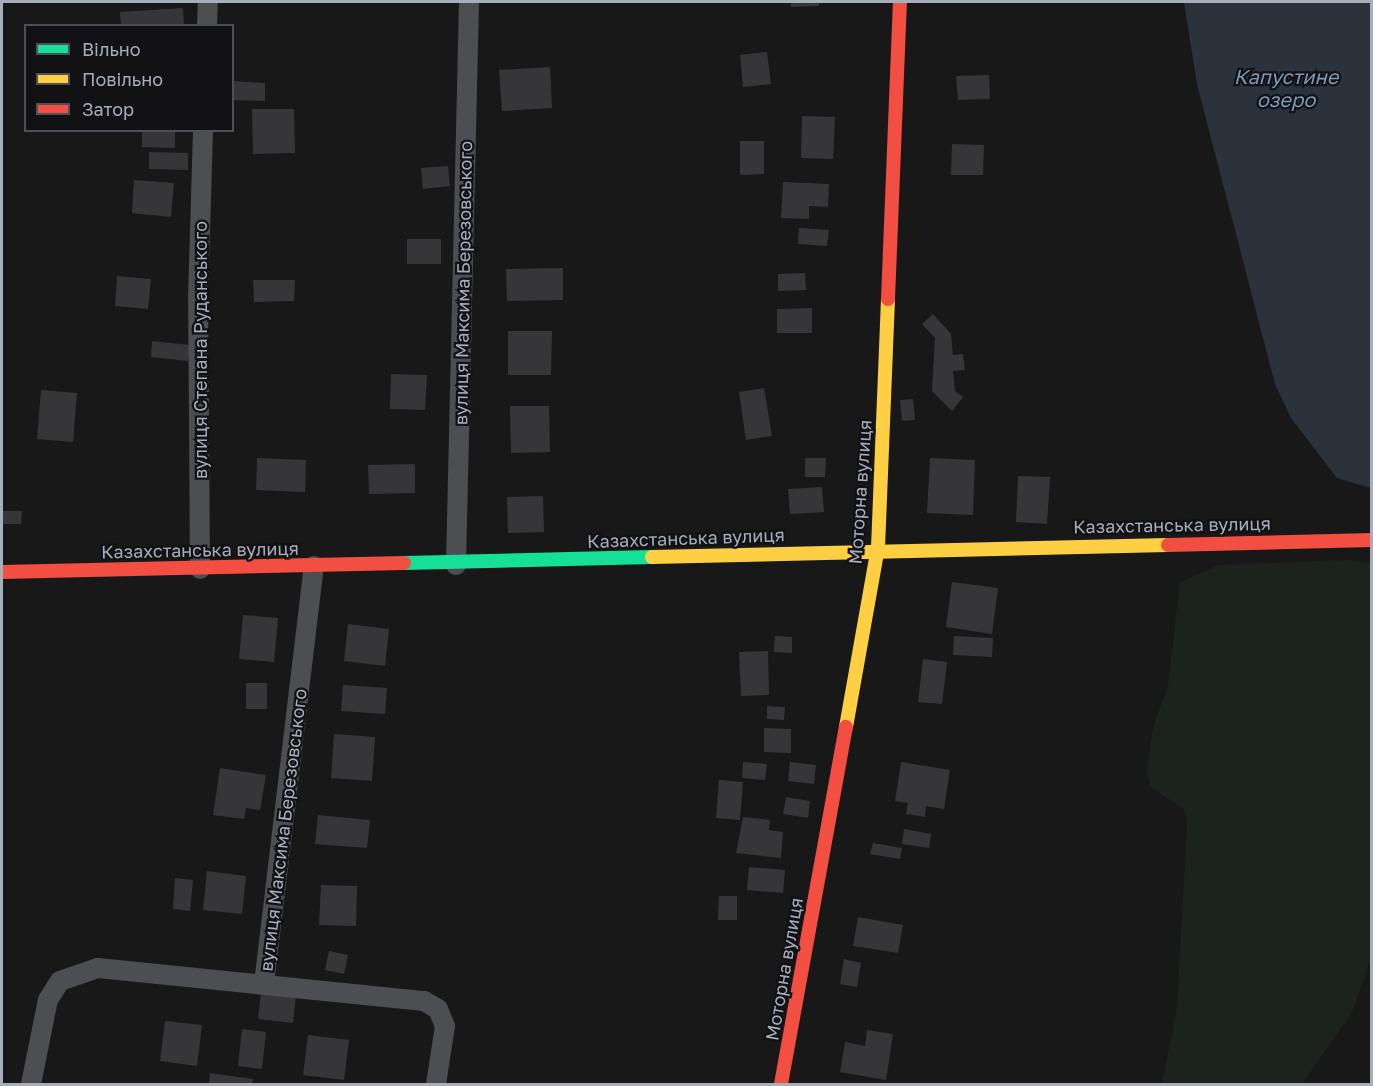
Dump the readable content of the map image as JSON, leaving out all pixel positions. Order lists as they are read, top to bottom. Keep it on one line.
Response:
{"streets":{"street":["вулиця Максима Березовського","вулиця Степана Руданського","Моторна вулиця","Казахстанська вулиця"]},"crossings":[["вулиця Максима Березовського","Казахстанська вулиця"],["вулиця Степана Руданського","Казахстанська вулиця"],["Моторна вулиця","Казахстанська вулиця"]],"water":["Капустине озеро"],"legend":["Вільно","Повільно","Затор"]}
